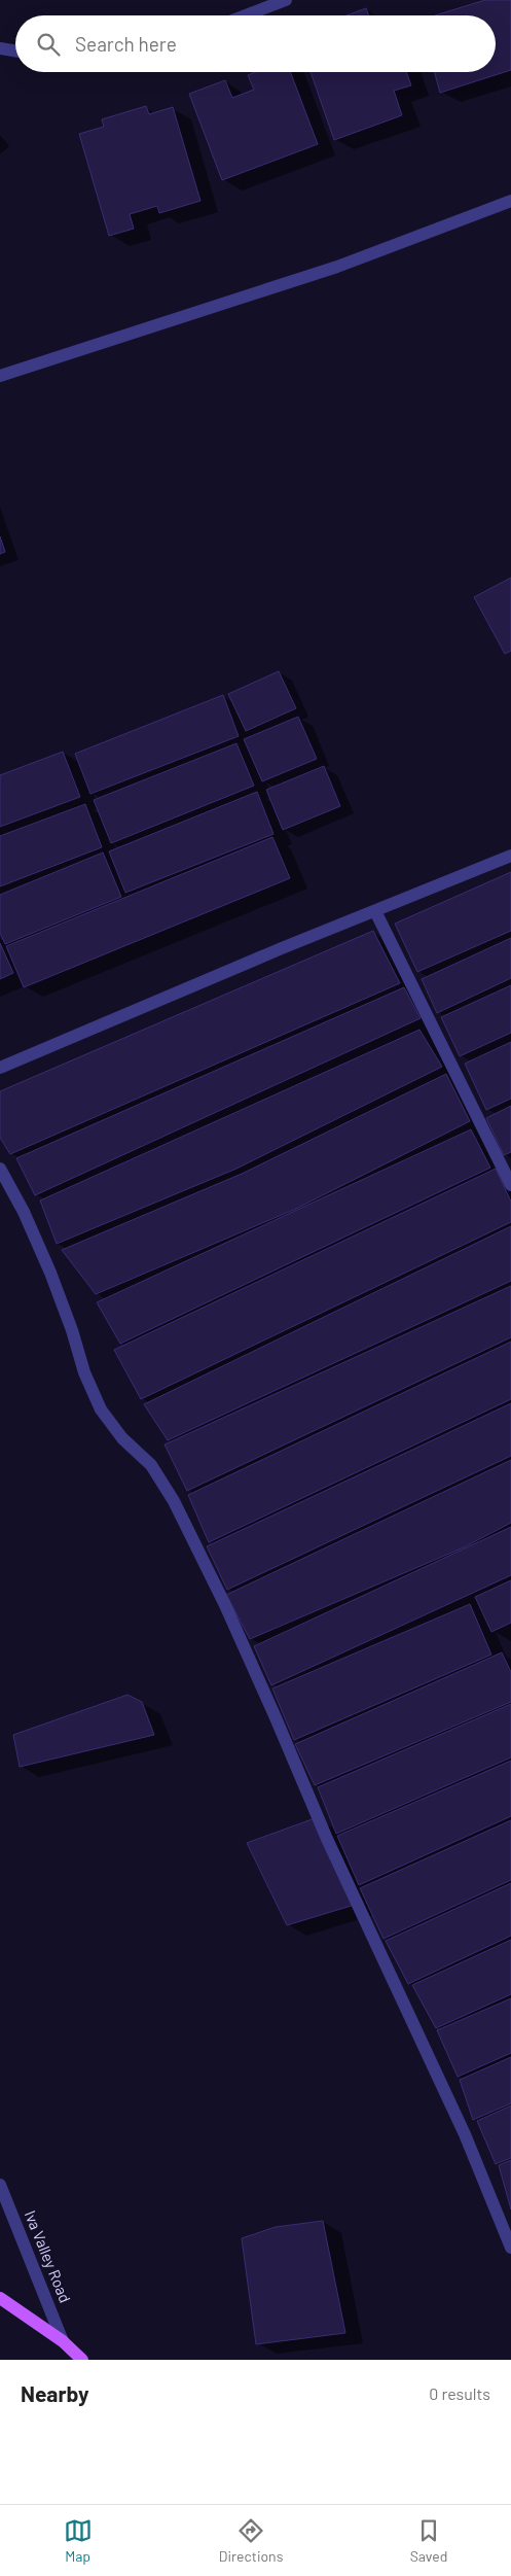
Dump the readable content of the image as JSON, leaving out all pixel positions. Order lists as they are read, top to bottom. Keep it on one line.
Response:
{"streets":{"street":["Iva Valley Road"]},"page":{"search":"Search here","heading":["Nearby","0 results"],"nav":["Map","Directions","Saved"]}}
